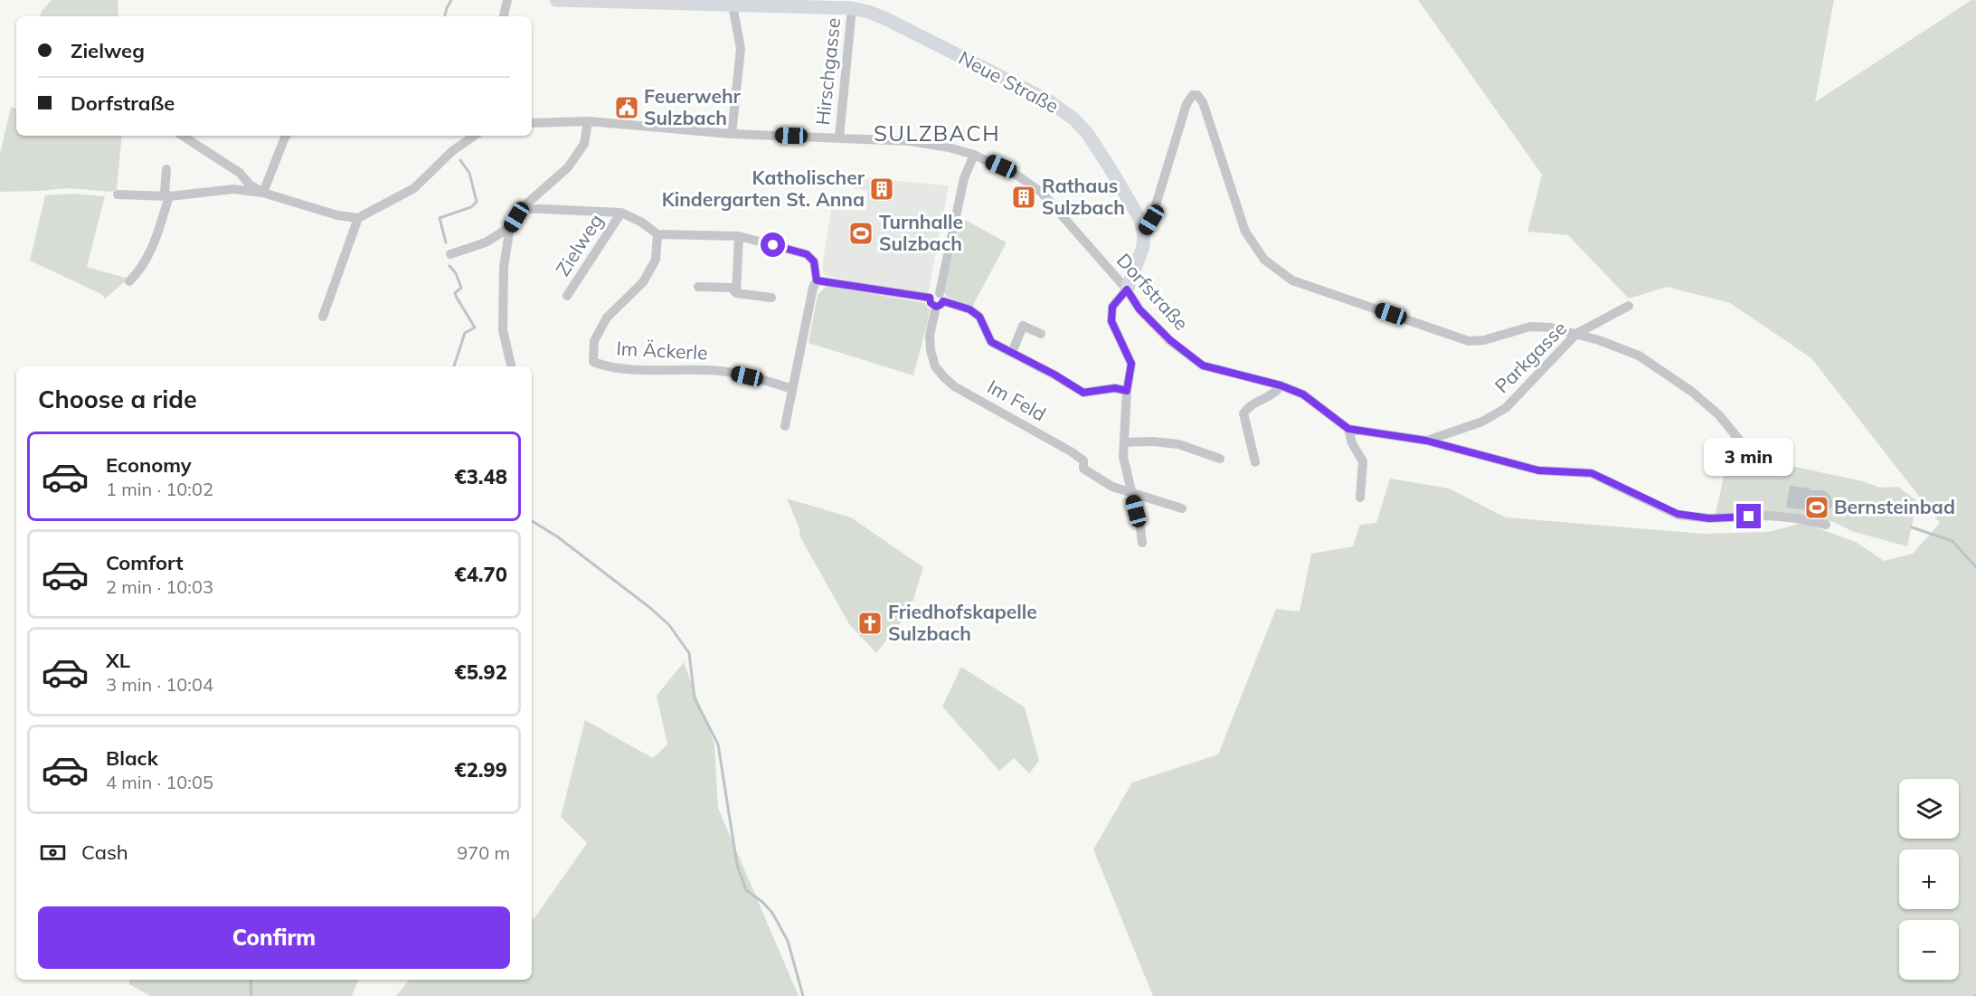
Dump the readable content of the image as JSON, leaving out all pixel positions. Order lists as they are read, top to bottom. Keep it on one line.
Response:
{"streets":{"street":["Hirschgasse","Neue Straße","Zielweg","Dorfstraße","Im Äckerle","Parkgasse","Im Feld"]},"crossings":[["Hirschgasse","Neue Straße"],["Hirschgasse","Dorfstraße"],["Zielweg","Im Äckerle"],["Dorfstraße","Parkgasse"],["Dorfstraße","Im Feld"]],"districts":["SULZBACH"],"places":{"public building":["Feuerwehr Sulzbach"],"building":["Katholischer Kindergarten St. Anna","Rathaus Sulzbach"],"sports":["Turnhalle Sulzbach","Bernsteinbad"],"church":["Friedhofskapelle Sulzbach"]},"page":{"banner":["Zielweg","Dorfstraße"],"heading":"Choose a ride","list":[{"name":"Economy","note":"1 min · 10:02","value":"€3.48"},{"name":"Comfort","note":"2 min · 10:03","value":"€4.70"},{"name":"XL","note":"3 min · 10:04","value":"€5.92"},{"name":"Black","note":"4 min · 10:05","value":"€2.99"}],"bubble":"3 min","map_buttons":["+","−"],"pay":["Cash","970 m"],"buttons":"Confirm"}}
